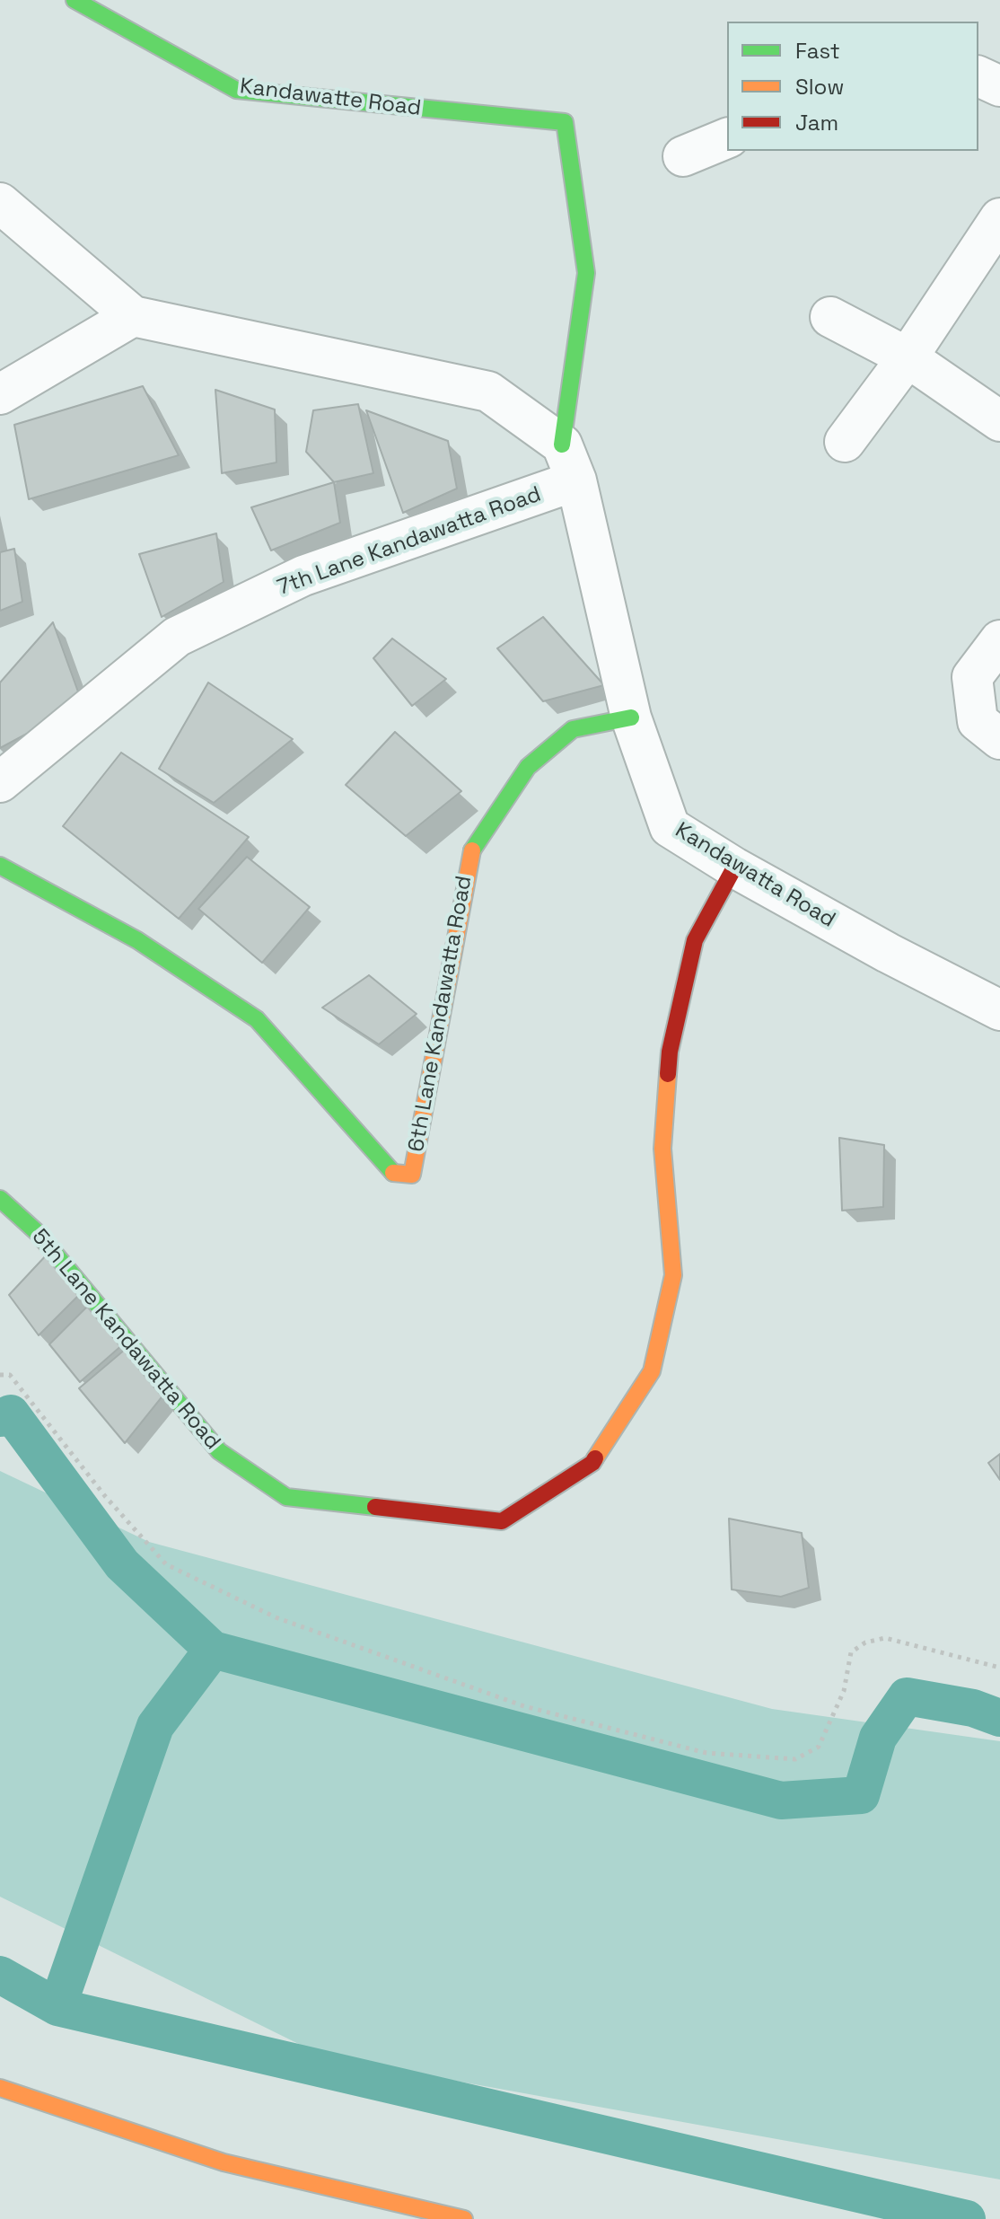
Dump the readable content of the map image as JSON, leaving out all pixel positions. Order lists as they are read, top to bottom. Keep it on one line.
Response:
{"streets":{"street":["Kandawatte Road","7th Lane Kandawatta Road","Kandawatta Road","6th Lane Kandawatta Road","5th Lane Kandawatta Road"]},"crossings":[["Kandawatte Road","Kandawatta Road"],["7th Lane Kandawatta Road","Kandawatta Road"],["Kandawatta Road","6th Lane Kandawatta Road"],["Kandawatta Road","5th Lane Kandawatta Road"]],"legend":["Fast","Slow","Jam"]}
